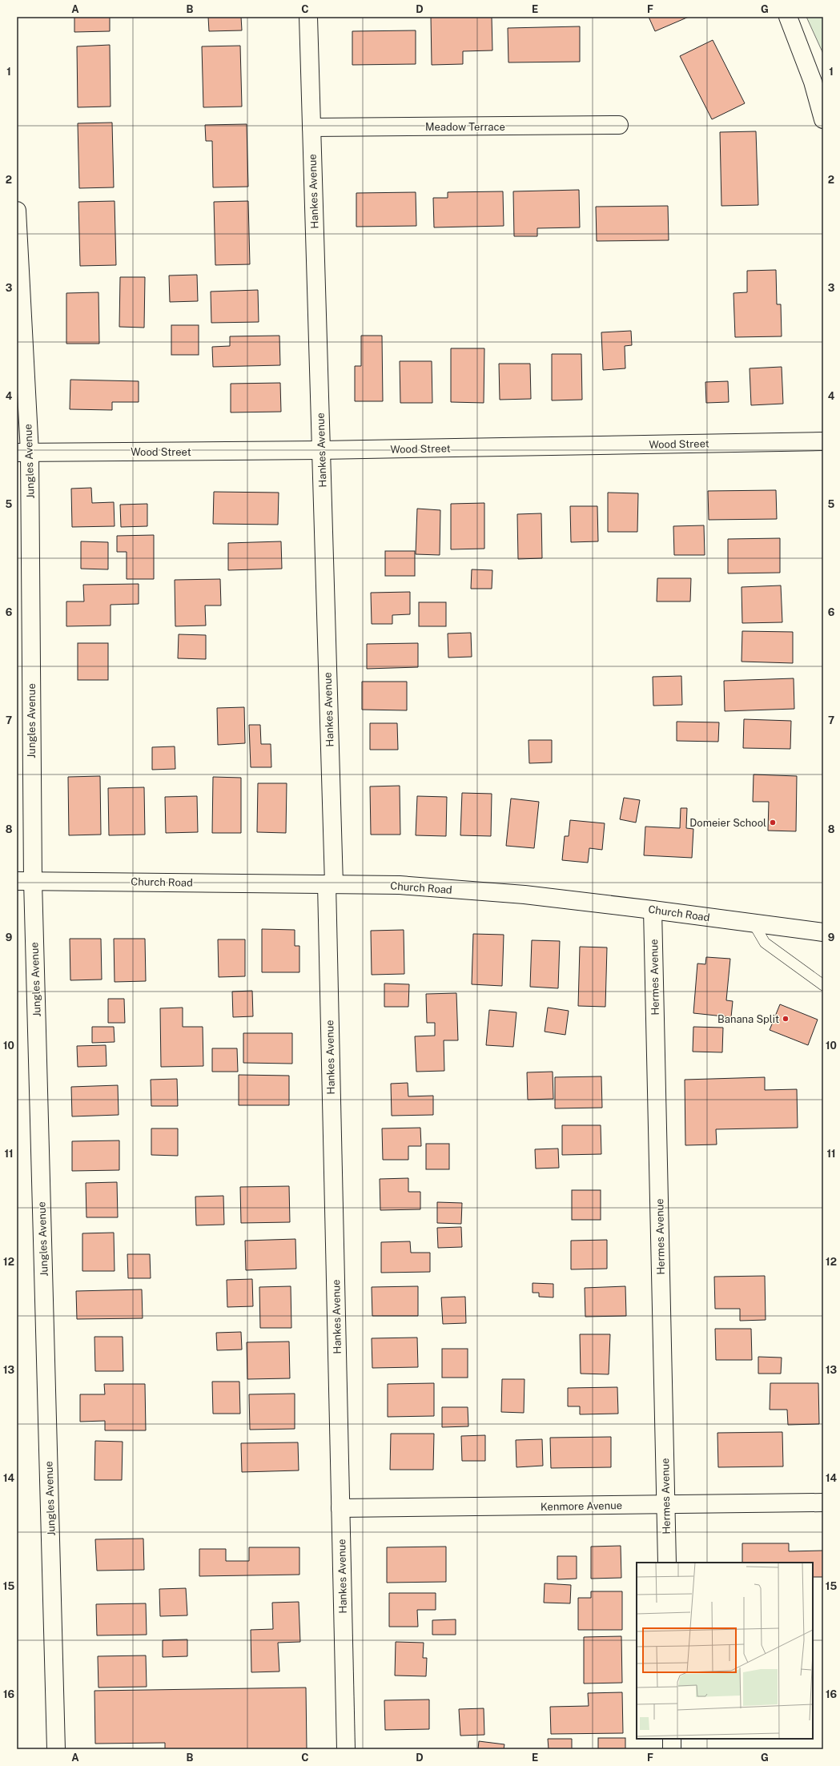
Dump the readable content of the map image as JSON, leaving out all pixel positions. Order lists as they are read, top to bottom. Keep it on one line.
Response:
{"streets":{"street":["Meadow Terrace","Hankes Avenue","Wood Street","Jungles Avenue","Church Road","Hermes Avenue","Kenmore Avenue"]},"crossings":[["Meadow Terrace","Hankes Avenue"],["Hankes Avenue","Wood Street"],["Hankes Avenue","Church Road"],["Hankes Avenue","Kenmore Avenue"],["Wood Street","Jungles Avenue"],["Jungles Avenue","Church Road"],["Church Road","Hermes Avenue"],["Hermes Avenue","Kenmore Avenue"]],"places":["Domeier School","Banana Split"],"grid":{"columns":["A","B","C","D","E","F","G"],"rows":["1","2","3","4","5","6","7","8","9","10","11","12","13","14","15","16"]}}
